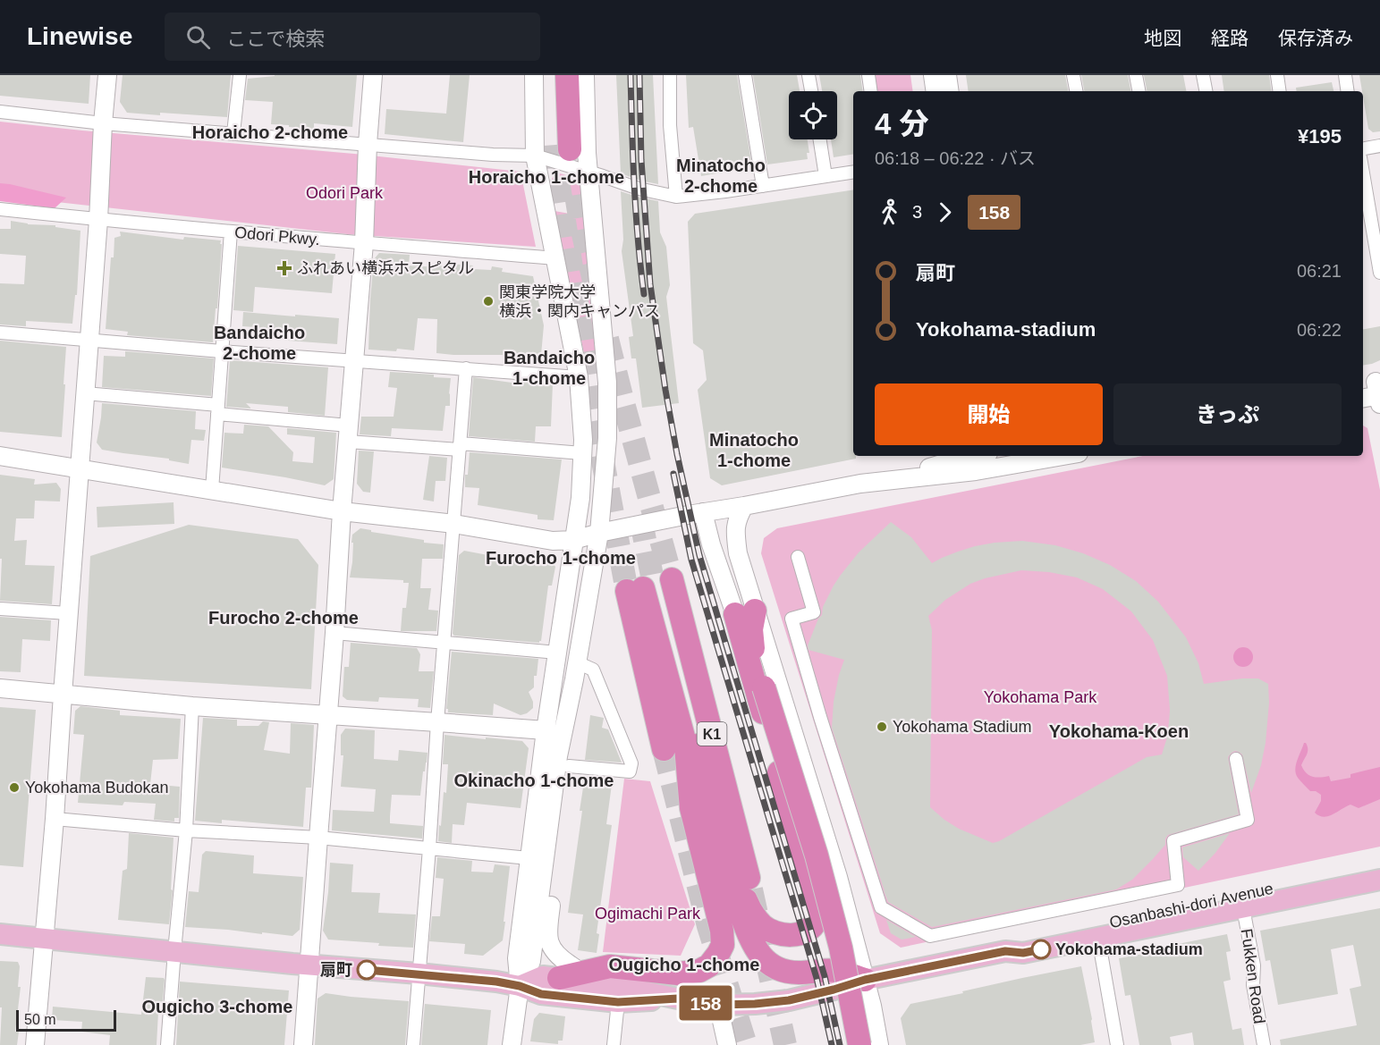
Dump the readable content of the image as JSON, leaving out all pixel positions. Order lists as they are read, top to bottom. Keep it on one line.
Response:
{"streets":{"highway":["K1"],"main road":["Osanbashi-dori Avenue"],"street":["Odori Pkwy.","Fukken Road"]},"crossings":[["Osanbashi-dori Avenue","Fukken Road"]],"districts":["Horaicho 2-chome","Minatocho 2-chome","Horaicho 1-chome","Bandaicho 2-chome","Bandaicho 1-chome","Minatocho 1-chome","Furocho 1-chome","Furocho 2-chome","Yokohama-Koen","Okinacho 1-chome","Ougicho 1-chome","Ougicho 3-chome"],"parks":["Odori Park","Yokohama Park","Ogimachi Park"],"places":{"health":["ふれあい横浜ホスピタル"],"other":["関東学院大学 横浜・関内キャンパス","Yokohama Stadium","Yokohama Budokan","Yokohama-stadium","扇町"]},"lines":["bus line 158"],"scale_bar":"50 m","page":{"header":"Linewise","search":"ここで検索","nav":["地図","経路","保存済み"],"on_map":"158","heading":["4 分","06:18 – 06:22 · バス","¥195"],"legs":["3","158"],"list":[{"name":"扇町","value":"06:21"},{"name":"Yokohama-stadium","value":"06:22"}],"buttons":["開始","きっぷ"],"scale":"50 m"}}
